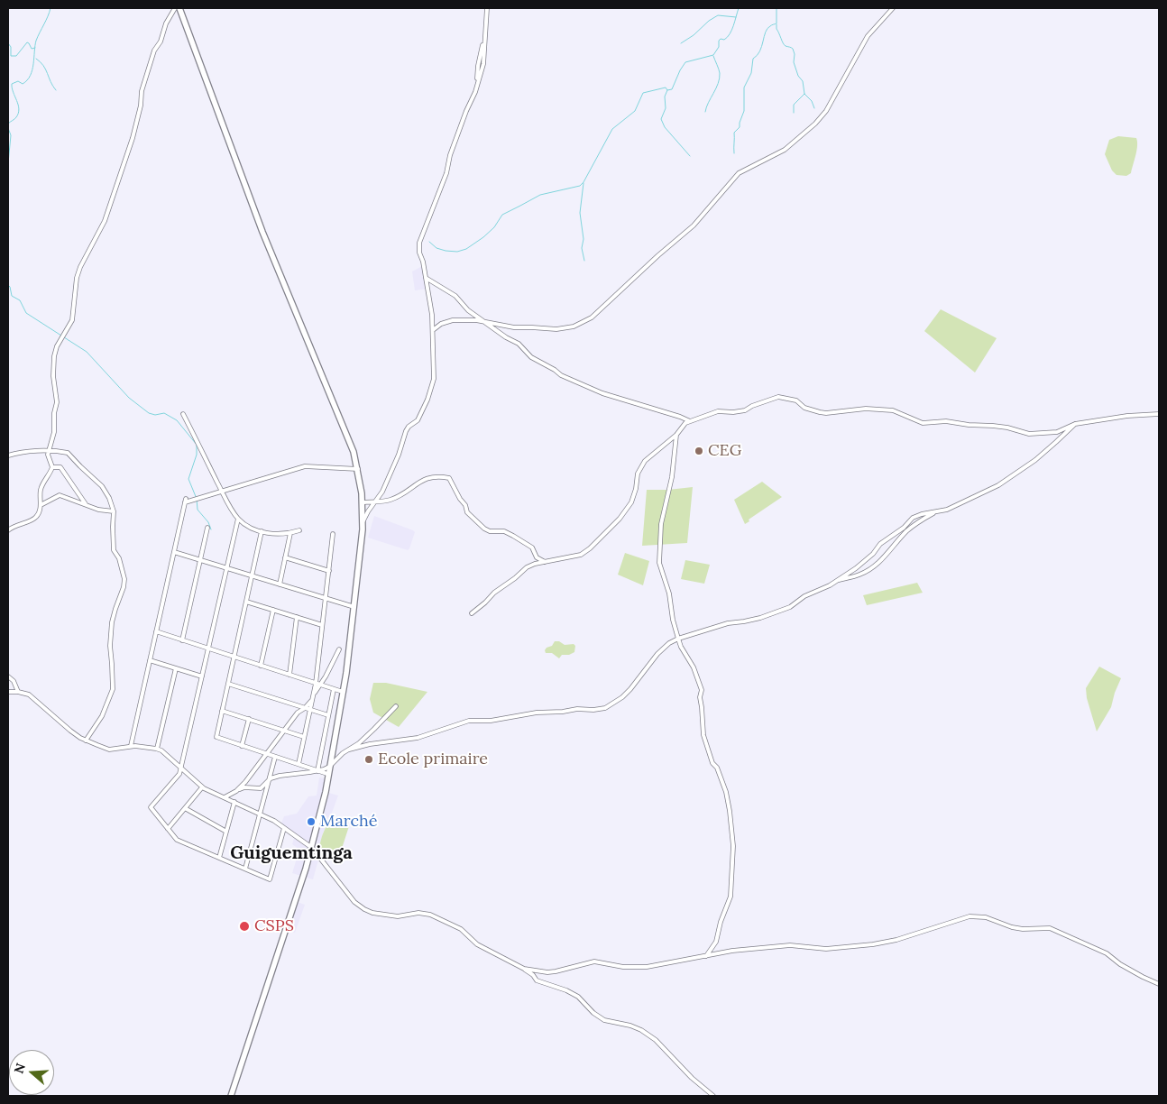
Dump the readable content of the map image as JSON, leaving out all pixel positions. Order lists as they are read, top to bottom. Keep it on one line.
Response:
{"districts":["Guiguemtinga"],"places":["CEG","Ecole primaire","Marché","CSPS"],"north":"left"}
